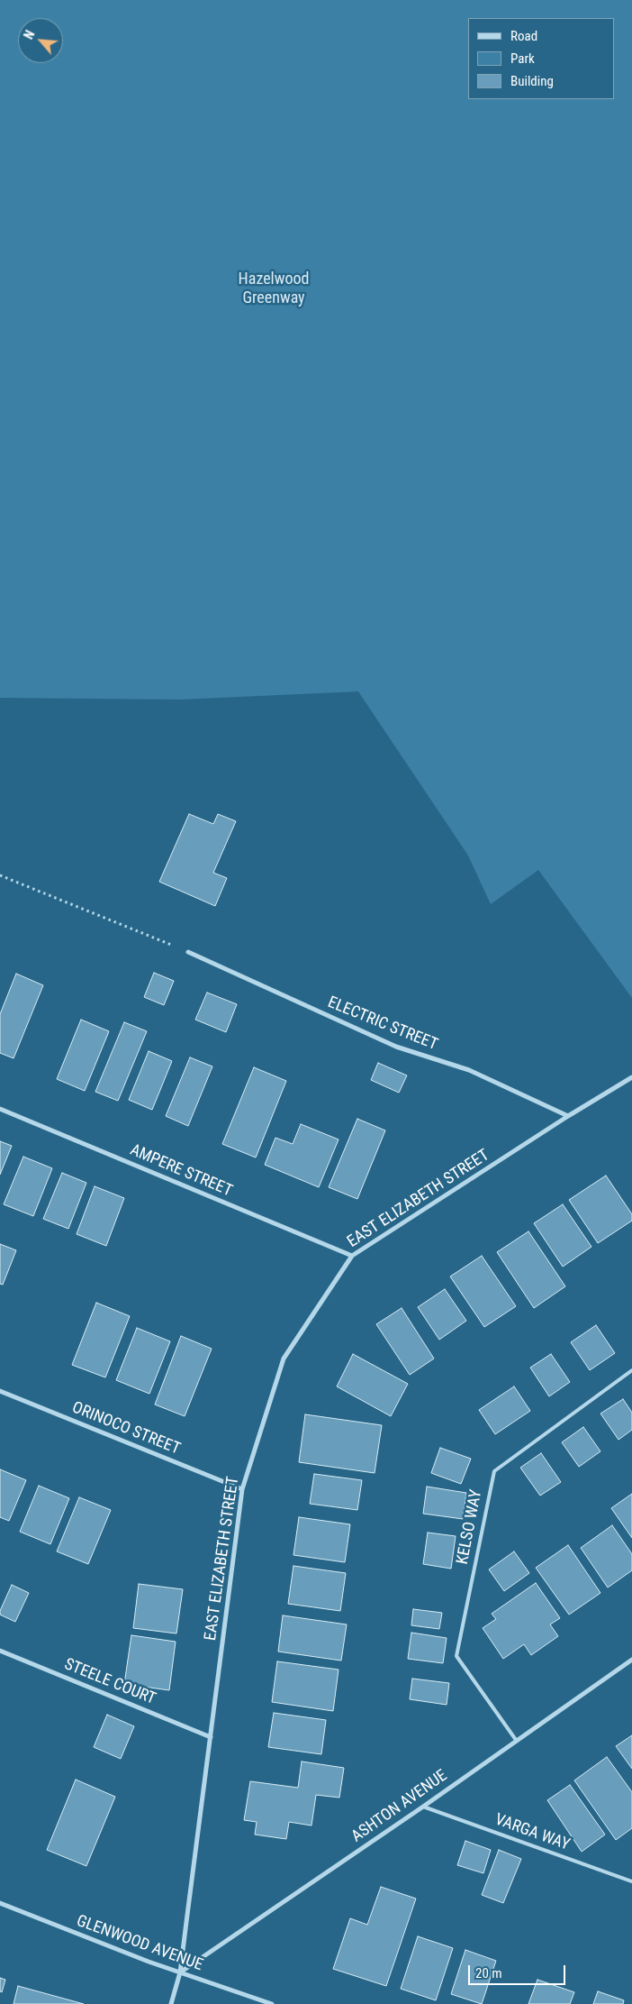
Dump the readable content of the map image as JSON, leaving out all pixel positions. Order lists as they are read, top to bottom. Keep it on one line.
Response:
{"streets":{"street":["ELECTRIC STREET","AMPERE STREET","EAST ELIZABETH STREET","ORINOCO STREET","STEELE COURT","ASHTON AVENUE","GLENWOOD AVENUE"],"lane":["KELSO WAY","VARGA WAY"]},"crossings":[["ELECTRIC STREET","EAST ELIZABETH STREET"],["AMPERE STREET","EAST ELIZABETH STREET"],["EAST ELIZABETH STREET","ORINOCO STREET"],["EAST ELIZABETH STREET","STEELE COURT"],["EAST ELIZABETH STREET","ASHTON AVENUE"],["EAST ELIZABETH STREET","GLENWOOD AVENUE"],["KELSO WAY","ASHTON AVENUE"],["ASHTON AVENUE","VARGA WAY"],["ASHTON AVENUE","GLENWOOD AVENUE"]],"parks":["Hazelwood Greenway"],"legend":["Road","Park","Building"],"scale_bar":"20 m","north":"top left"}
